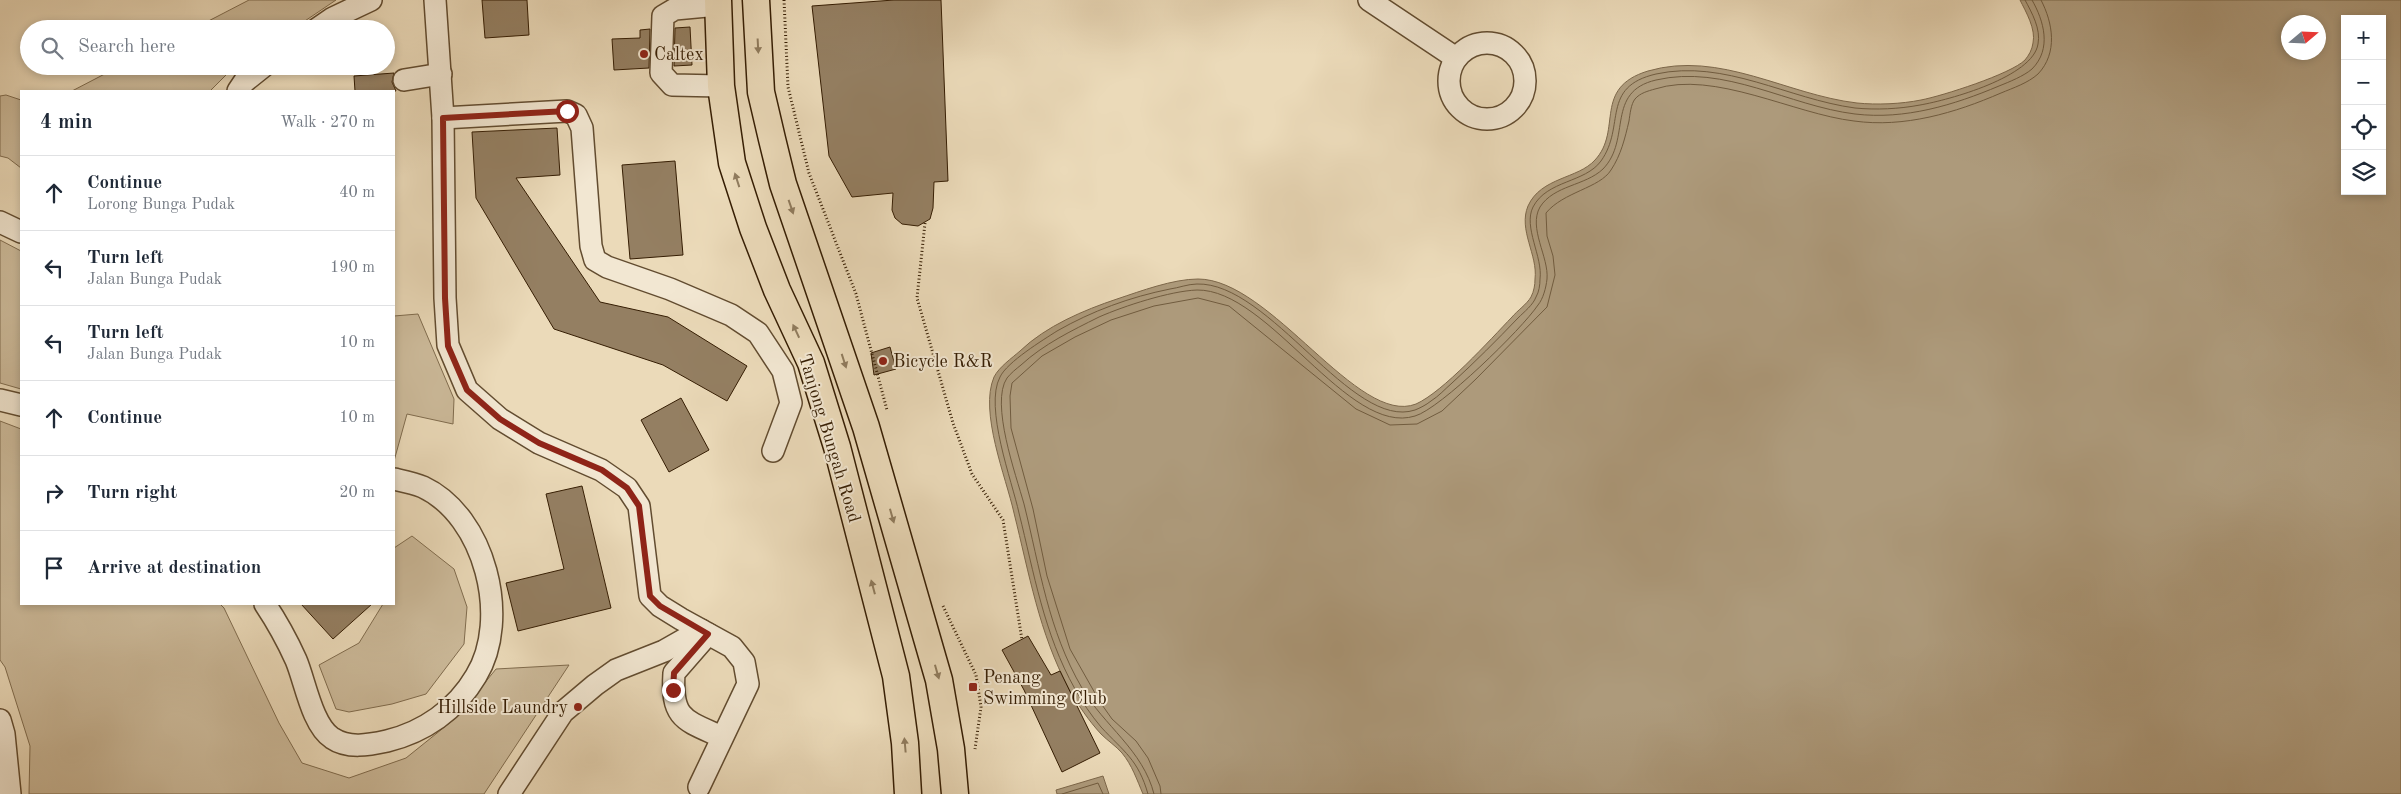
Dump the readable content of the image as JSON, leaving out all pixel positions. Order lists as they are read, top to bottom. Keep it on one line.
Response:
{"streets":{"main road":["Tanjong Bungah Road"]},"places":{"other":["Caltex","Bicycle R&R","Hillside Laundry"],"transit":["Penang Swimming Club"]},"north":"right","page":{"map_buttons":["+","−"],"search":"Search here","heading":["4 min","Walk · 270 m"],"list":[["Continue","Lorong Bunga Pudak","40 m"],["Turn left","Jalan Bunga Pudak","190 m"],["Turn left","Jalan Bunga Pudak","10 m"],["Continue","10 m"],["Turn right","20 m"],"Arrive at destination"]}}
